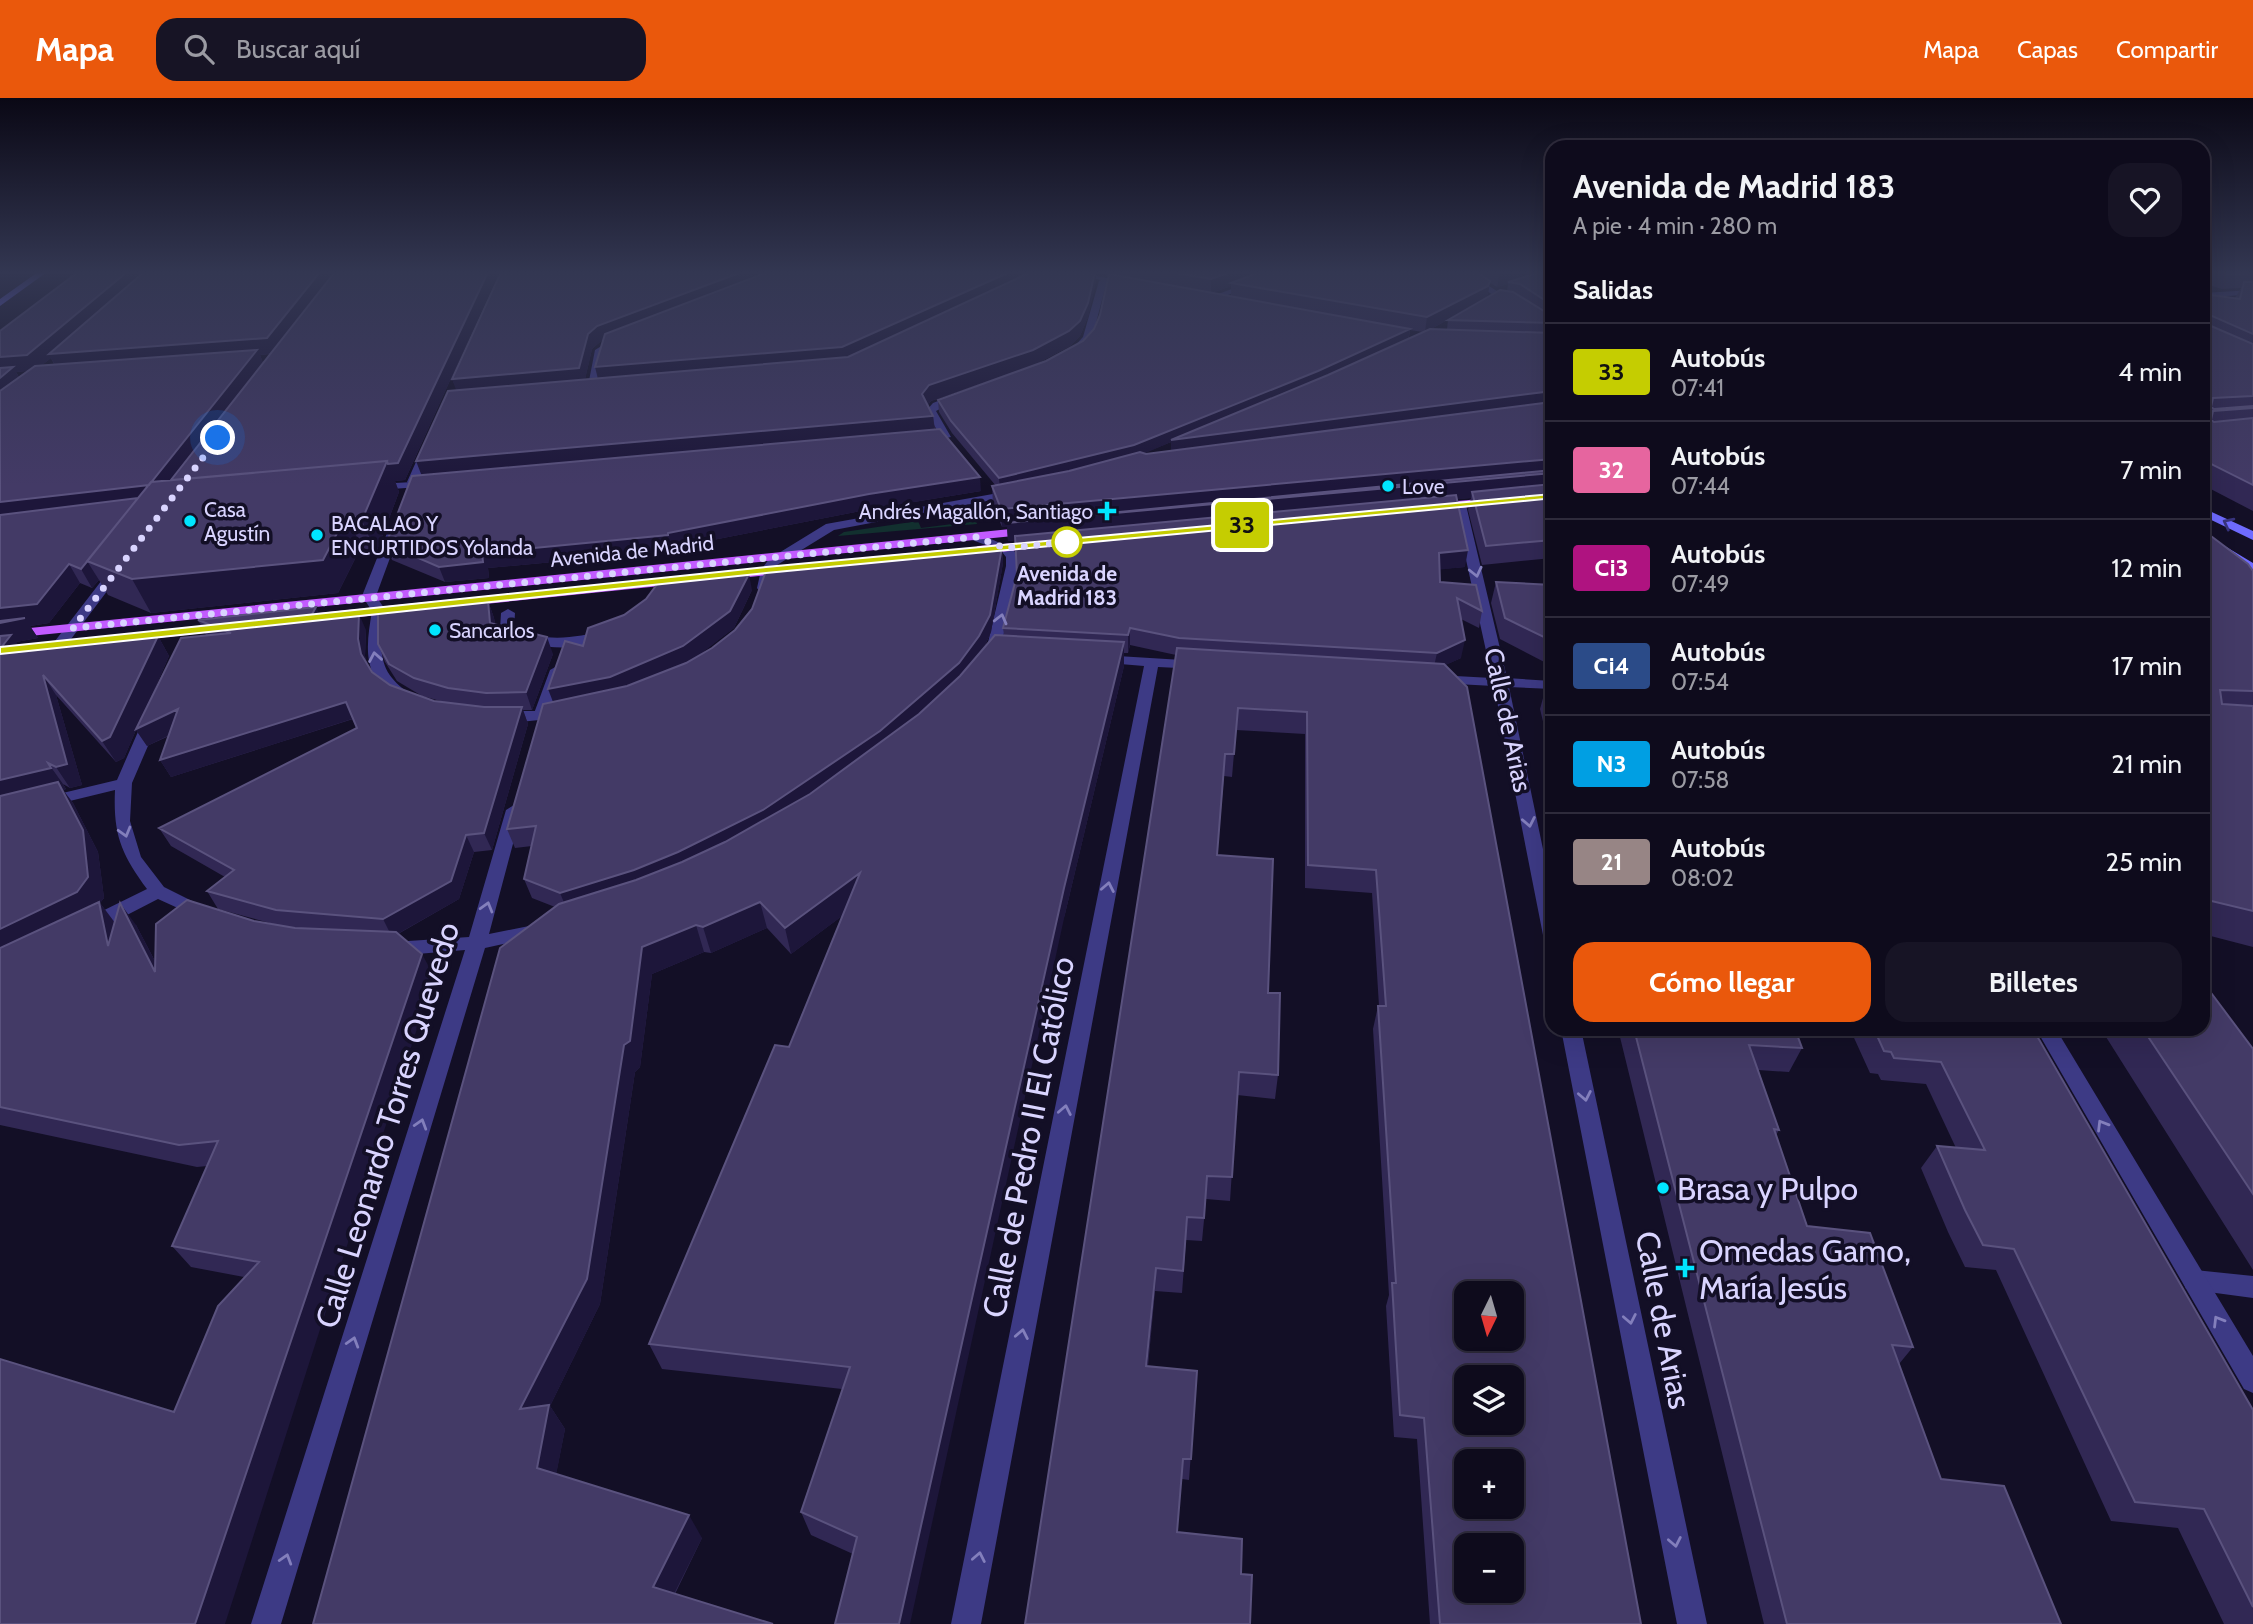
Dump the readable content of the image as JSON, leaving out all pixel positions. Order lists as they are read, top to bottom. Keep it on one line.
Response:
{"streets":{"main road":["Avenida de Madrid"],"street":["Calle de Arias","Calle Leonardo Torres Quevedo","Calle de Pedro II El Católico"]},"one_way":["Calle de Arias","Calle Leonardo Torres Quevedo","Calle de Pedro II El Católico"],"places":{"other":["Love","Casa Agustín","BACALAO Y ENCURTIDOS Yolanda","Avenida de Madrid 183","Sancarlos","Brasa y Pulpo"],"health":["Andrés Magallón, Santiago","Omedas Gamo, María Jesús"]},"lines":["bus line 33"],"north":"bottom","page":{"header":"Mapa","search":"Buscar aquí","nav":["Mapa","Capas","Compartir"],"on_map":"33","heading":[["Avenida de Madrid 183","A pie · 4 min · 280 m"],"Salidas"],"list":[{"mark":"33","name":"Autobús","note":"07:41","value":"4 min"},{"mark":"32","name":"Autobús","note":"07:44","value":"7 min"},{"mark":"Ci3","name":"Autobús","note":"07:49","value":"12 min"},{"mark":"Ci4","name":"Autobús","note":"07:54","value":"17 min"},{"mark":"N3","name":"Autobús","note":"07:58","value":"21 min"},{"mark":"21","name":"Autobús","note":"08:02","value":"25 min"}],"buttons":["Cómo llegar","Billetes"],"map_buttons":["+","−"]}}
